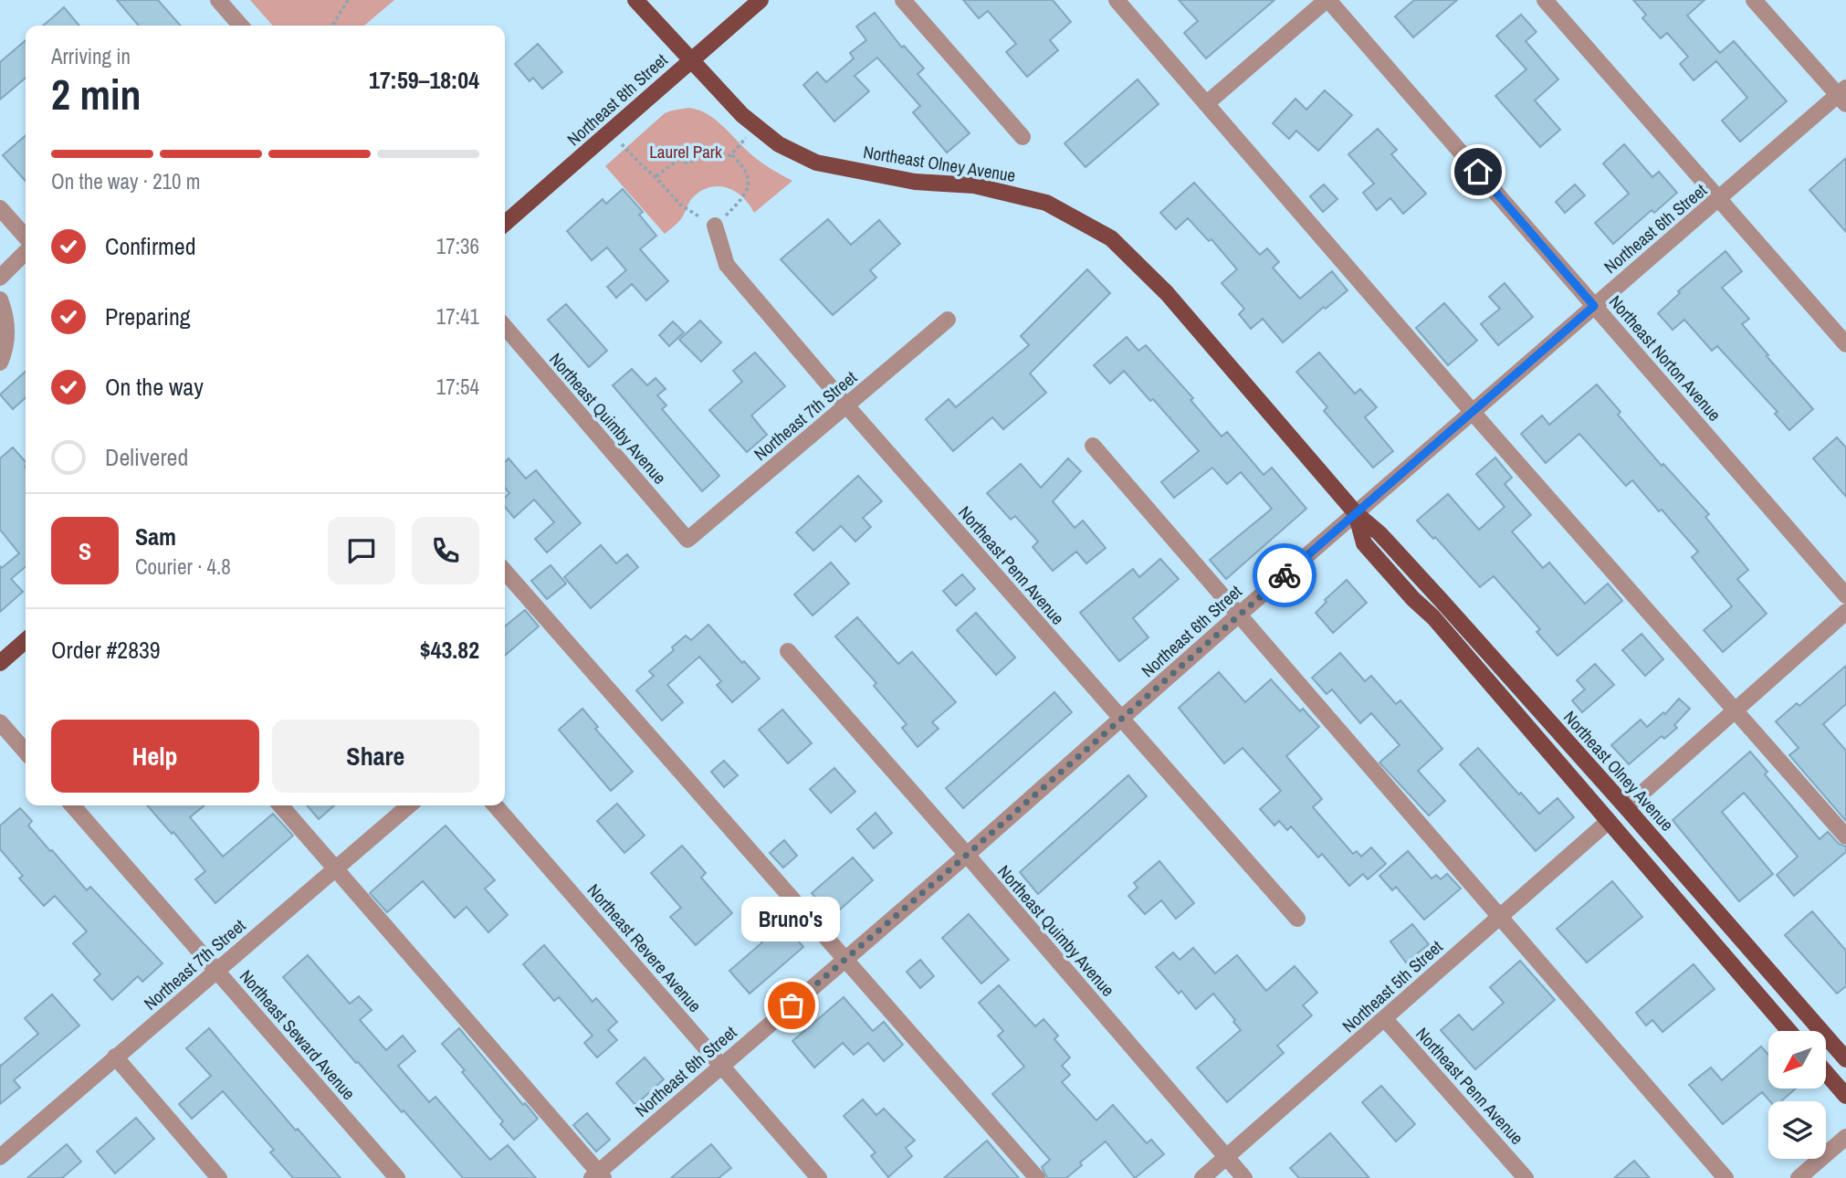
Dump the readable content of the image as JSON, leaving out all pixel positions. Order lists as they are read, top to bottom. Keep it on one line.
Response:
{"streets":{"main road":["Northeast 8th Street","Northeast Olney Avenue"],"street":["Northeast 6th Street","Northeast Norton Avenue","Northeast 7th Street","Northeast Quimby Avenue","Northeast Penn Avenue","Northeast Revere Avenue","Northeast 5th Street","Northeast Seward Avenue"]},"crossings":[["Northeast 8th Street","Northeast Olney Avenue"],["Northeast Olney Avenue","Northeast 6th Street"],["Northeast Olney Avenue","Northeast 5th Street"],["Northeast 6th Street","Northeast Norton Avenue"],["Northeast 6th Street","Northeast Quimby Avenue"],["Northeast 6th Street","Northeast Penn Avenue"],["Northeast 6th Street","Northeast Revere Avenue"],["Northeast 7th Street","Northeast Quimby Avenue"],["Northeast 7th Street","Northeast Penn Avenue"],["Northeast 7th Street","Northeast Seward Avenue"],["Northeast Quimby Avenue","Northeast 5th Street"],["Northeast Penn Avenue","Northeast 5th Street"]],"parks":["Laurel Park"],"places":["Bruno's"],"north":"bottom left","page":{"heading":["2 min","Arriving in","17:59–18:04"],"panel":["Sam","Courier · 4.8","Order #2839","$43.82"],"bar":"On the way · 210 m","list":[["Confirmed","17:36"],["Preparing","17:41"],["On the way","17:54"],"Delivered"],"round":"S","buttons":["Help","Share"],"bubble":"Bruno's"}}
